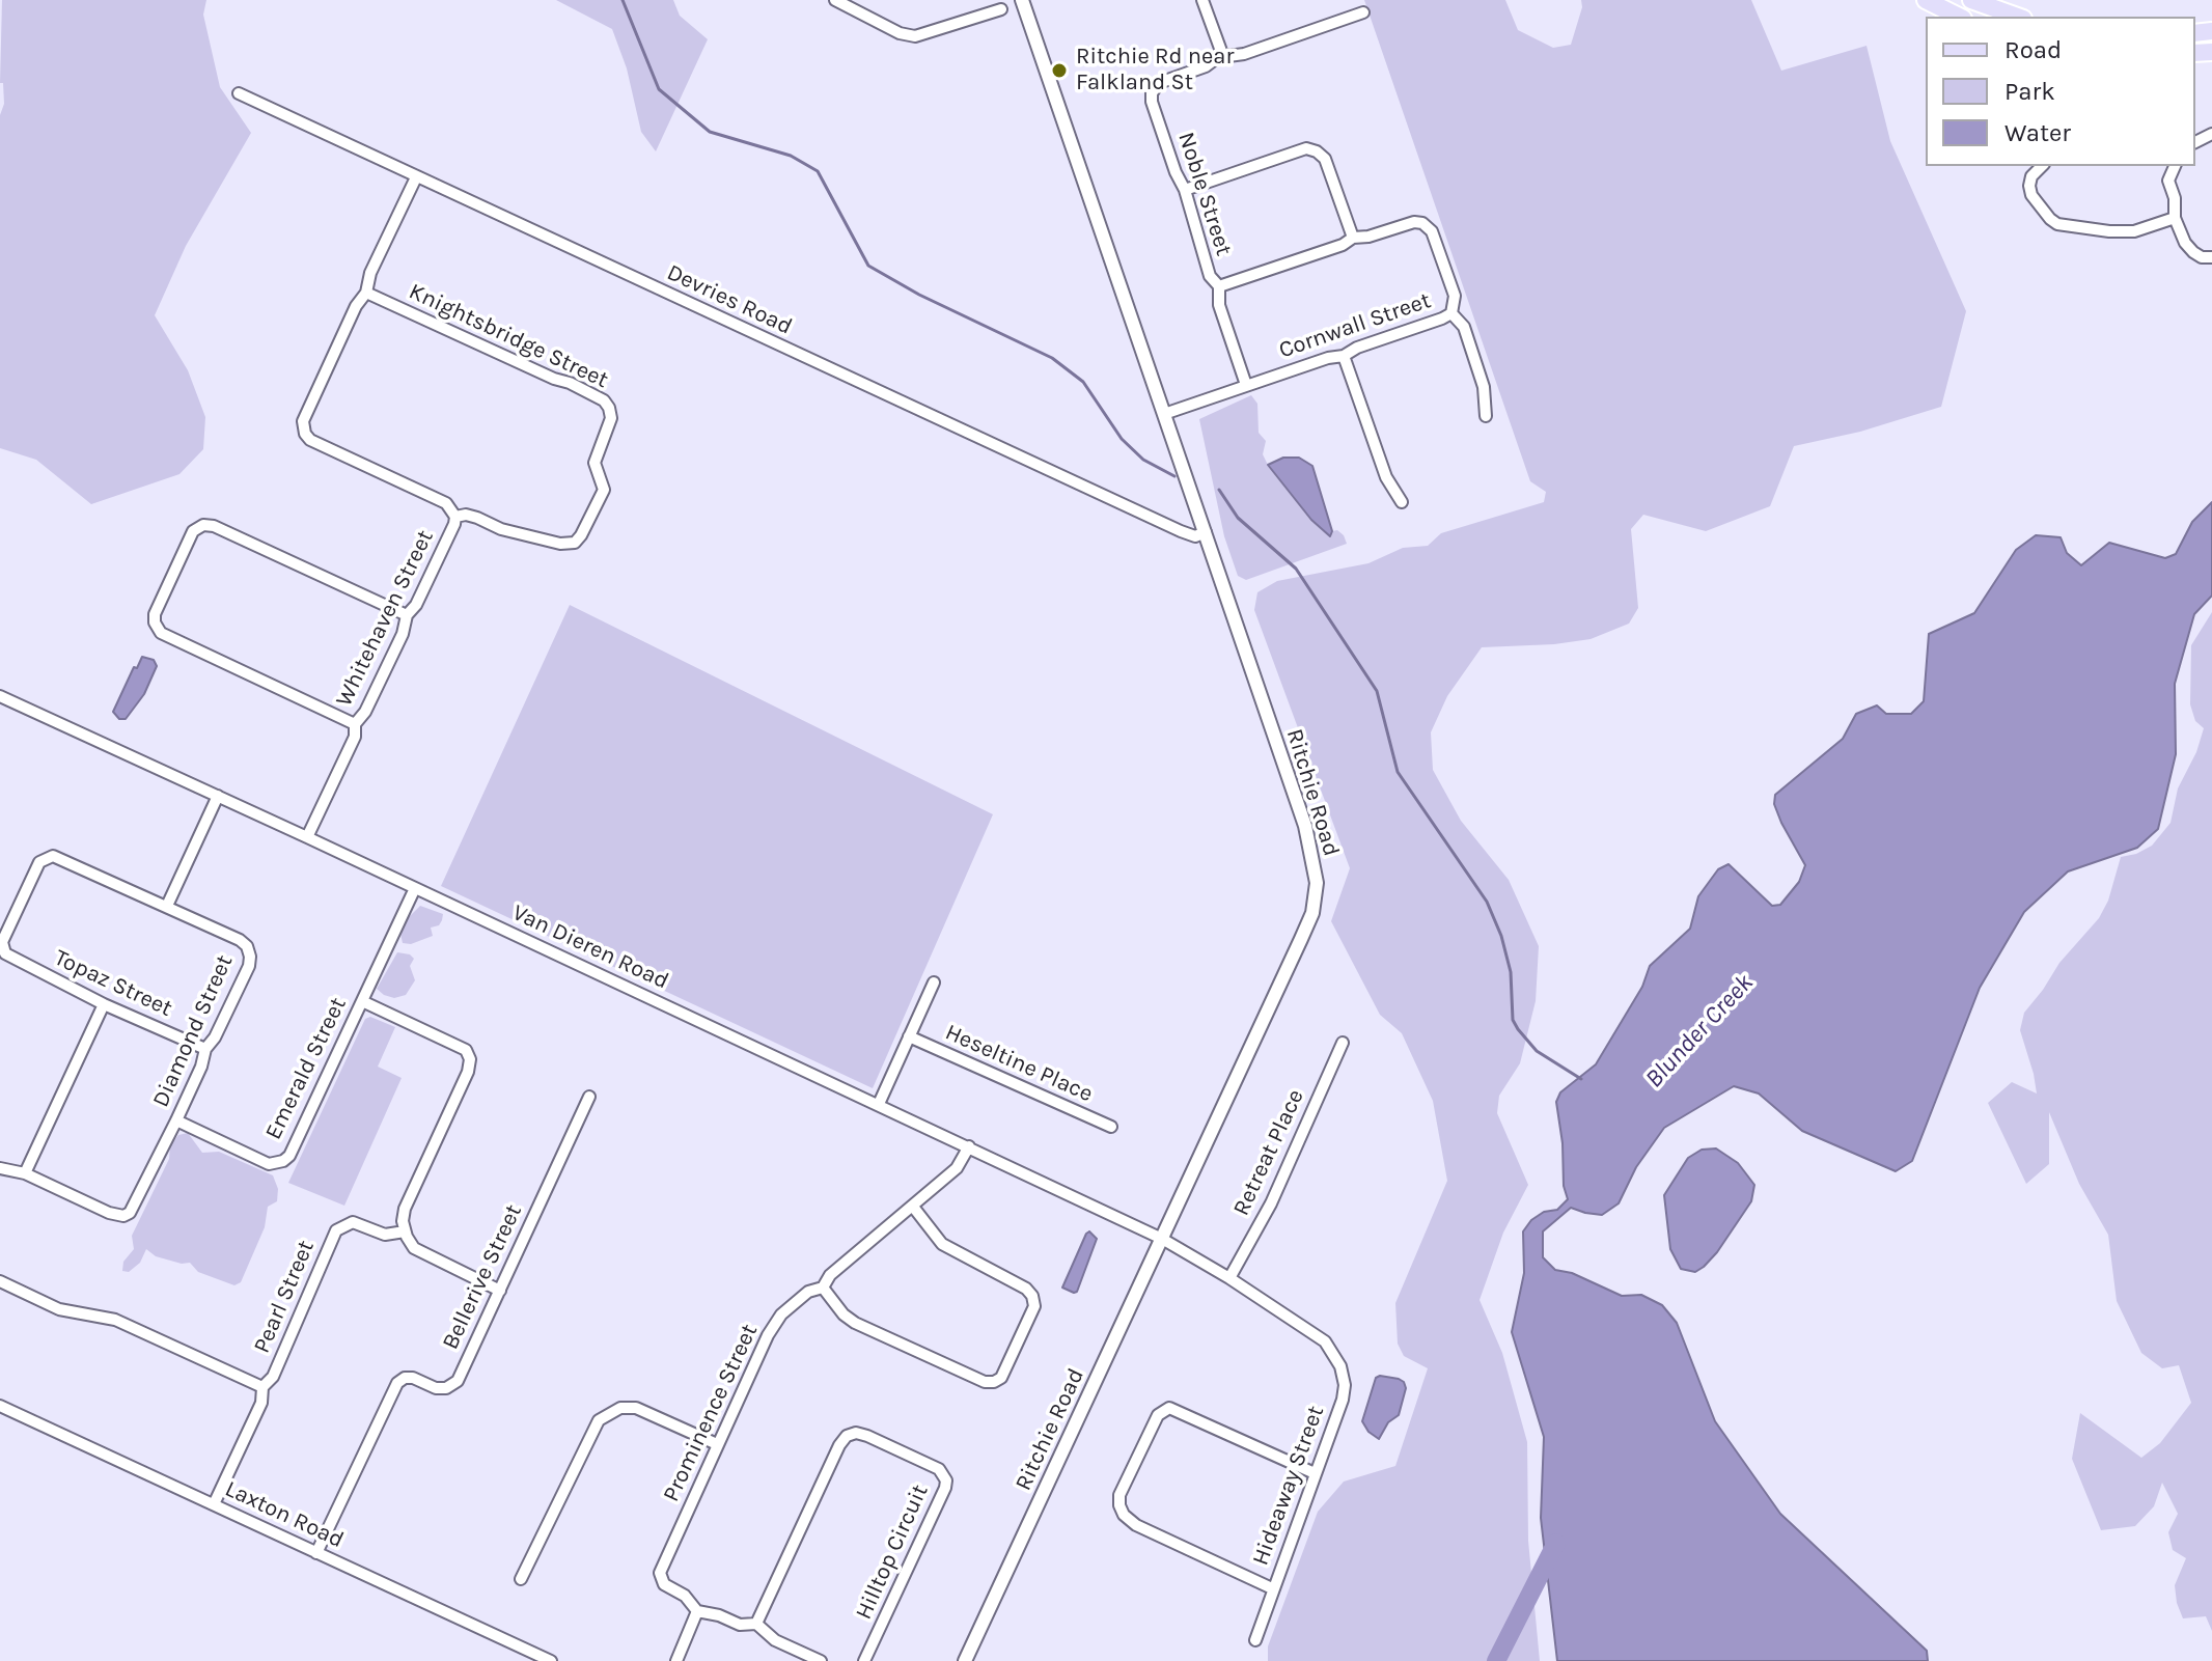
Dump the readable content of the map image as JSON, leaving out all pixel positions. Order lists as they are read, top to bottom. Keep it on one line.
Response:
{"streets":{"street":["Noble Street","Devries Road","Cornwall Street","Knightsbridge Street","Whitehaven Street","Ritchie Road","Van Dieren Road","Topaz Street","Diamond Street","Heseltine Place","Emerald Street","Retreat Place","Bellerive Street","Pearl Street","Prominence Street","Hideaway Street","Laxton Road","Hilltop Circuit"]},"crossings":[["Noble Street","Cornwall Street"],["Devries Road","Whitehaven Street"],["Devries Road","Ritchie Road"],["Cornwall Street","Ritchie Road"],["Knightsbridge Street","Whitehaven Street"],["Whitehaven Street","Van Dieren Road"],["Ritchie Road","Van Dieren Road"],["Ritchie Road","Hideaway Street"],["Van Dieren Road","Emerald Street"],["Van Dieren Road","Prominence Street"],["Van Dieren Road","Hideaway Street"],["Topaz Street","Diamond Street"],["Diamond Street","Emerald Street"],["Retreat Place","Hideaway Street"],["Bellerive Street","Laxton Road"],["Pearl Street","Laxton Road"]],"water":["Blunder Creek"],"places":["Ritchie Rd near Falkland St"],"legend":["Road","Park","Water"]}
